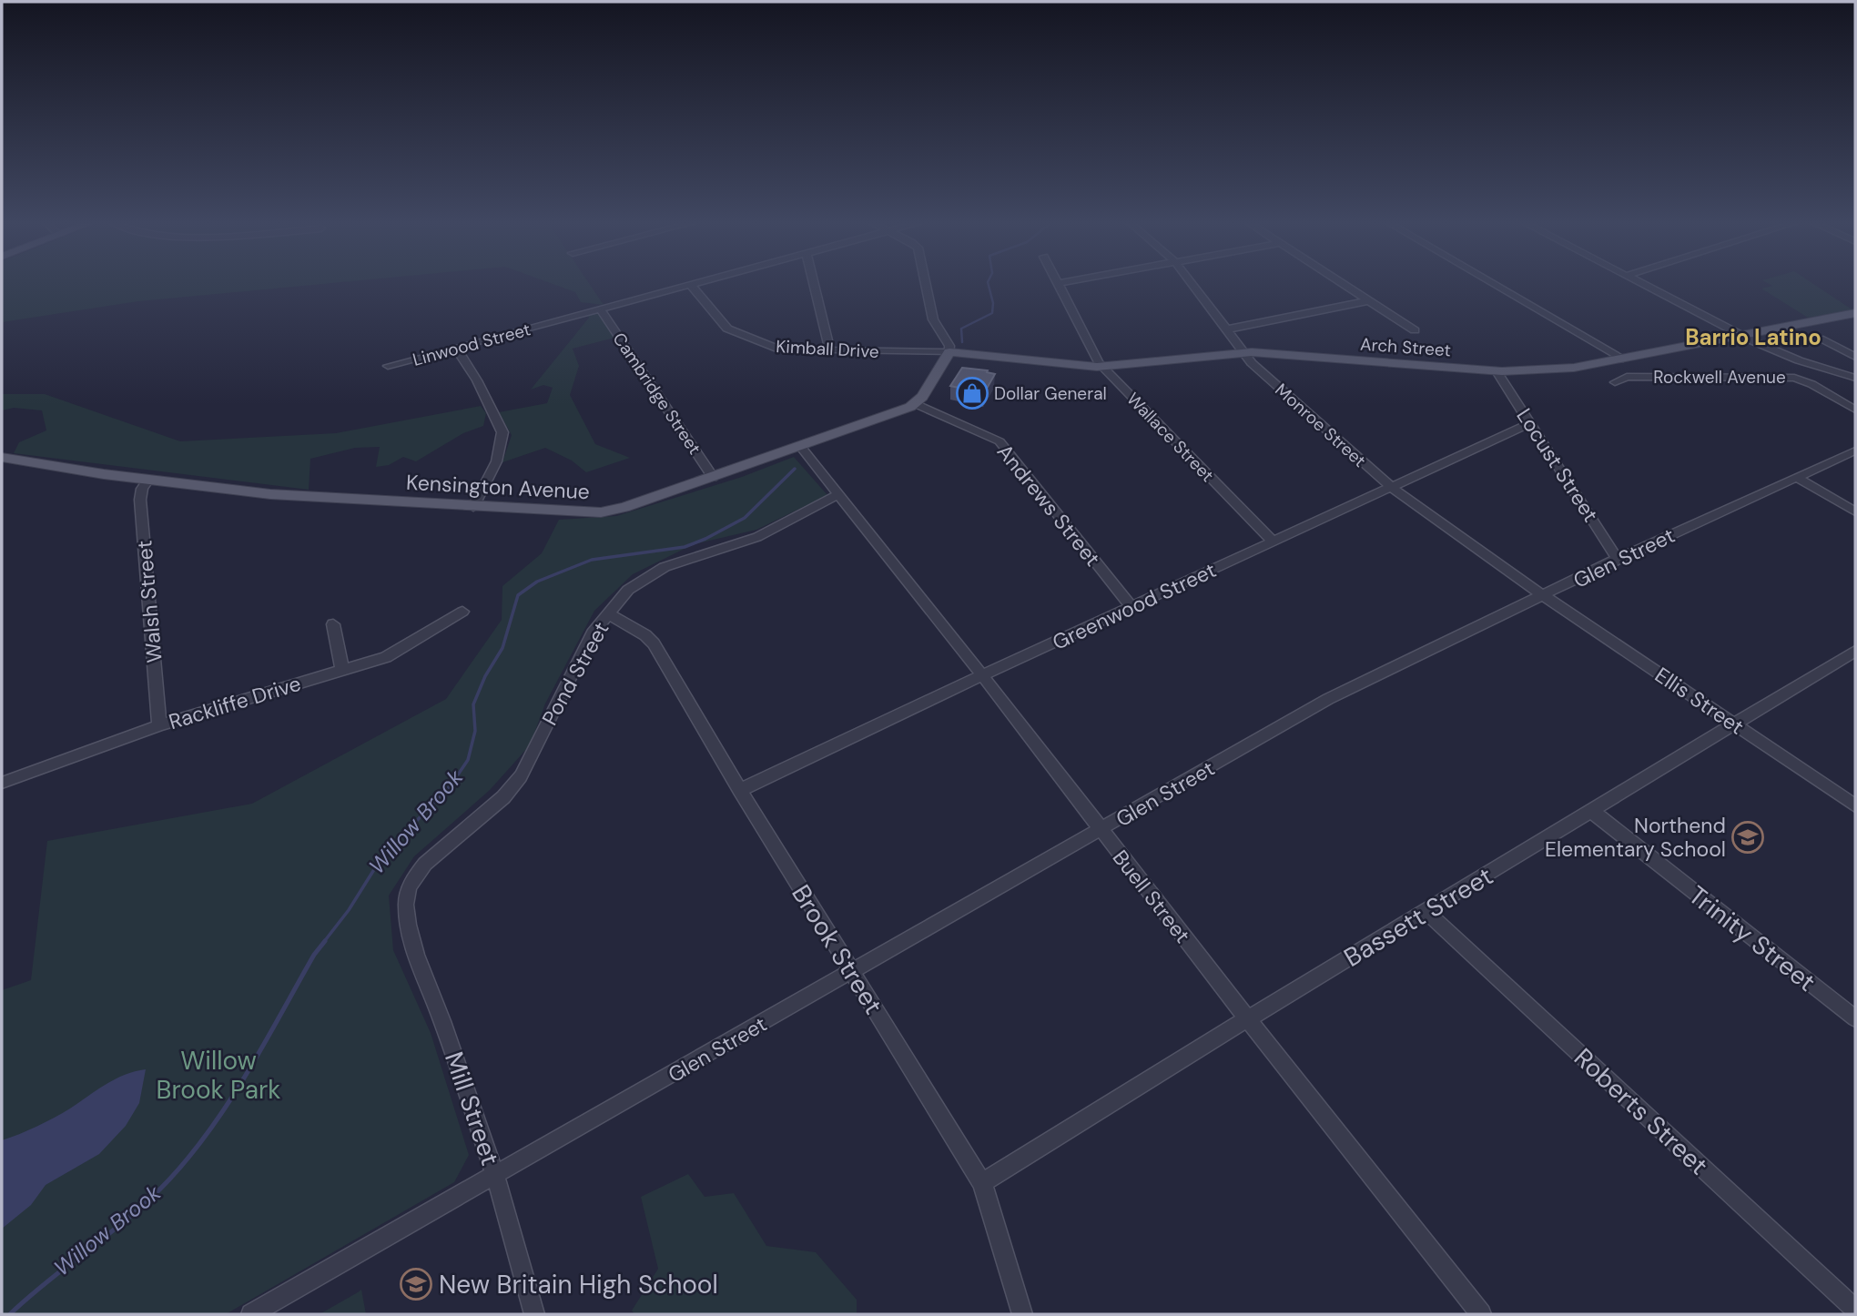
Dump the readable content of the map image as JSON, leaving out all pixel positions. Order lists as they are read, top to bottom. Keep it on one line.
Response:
{"streets":{"main road":["Arch Street","Kensington Avenue"],"street":["Linwood Street","Kimball Drive","Rockwell Avenue","Cambridge Street","Monroe Street","Wallace Street","Locust Street","Andrews Street","Glen Street","Walsh Street","Greenwood Street","Pond Street","Ellis Street","Rackliffe Drive","Buell Street","Bassett Street","Trinity Street","Brook Street","Mill Street","Roberts Street"]},"crossings":[["Linwood Street","Kimball Drive"],["Linwood Street","Cambridge Street"],["Arch Street","Kimball Drive"],["Arch Street","Rockwell Avenue"],["Arch Street","Monroe Street"],["Arch Street","Wallace Street"],["Arch Street","Locust Street"],["Cambridge Street","Kensington Avenue"],["Monroe Street","Glen Street"],["Monroe Street","Greenwood Street"],["Monroe Street","Ellis Street"],["Wallace Street","Greenwood Street"],["Locust Street","Glen Street"],["Locust Street","Greenwood Street"],["Kensington Avenue","Andrews Street"],["Kensington Avenue","Walsh Street"],["Kensington Avenue","Buell Street"],["Andrews Street","Greenwood Street"],["Glen Street","Ellis Street"],["Glen Street","Buell Street"],["Glen Street","Brook Street"],["Glen Street","Mill Street"],["Walsh Street","Rackliffe Drive"],["Greenwood Street","Buell Street"],["Greenwood Street","Brook Street"],["Pond Street","Buell Street"],["Pond Street","Brook Street"],["Pond Street","Mill Street"],["Ellis Street","Bassett Street"],["Buell Street","Bassett Street"],["Bassett Street","Trinity Street"],["Bassett Street","Brook Street"],["Bassett Street","Roberts Street"]],"districts":["Barrio Latino"],"water":["Willow Brook"],"parks":["Willow Brook Park"],"places":{"shop":["Dollar General"],"school or university":["Northend Elementary School","New Britain High School"]}}
